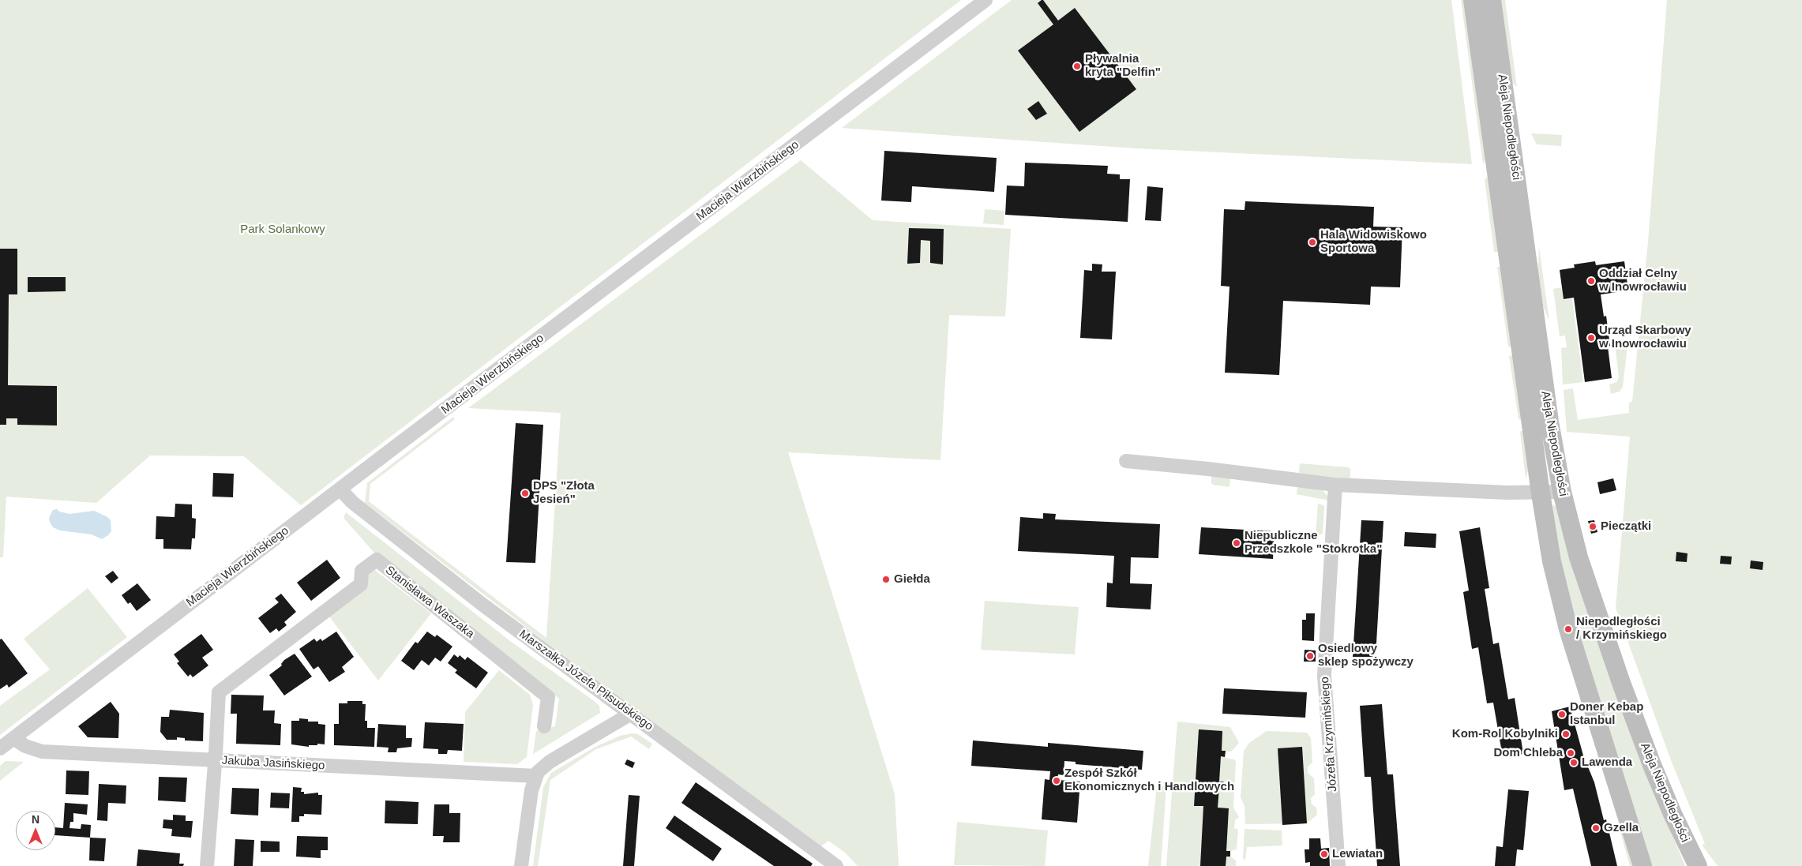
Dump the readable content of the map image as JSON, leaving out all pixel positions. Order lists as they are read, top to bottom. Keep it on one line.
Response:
{"streets":{"street":["Aleja Niepodległości","Macieja Wierzbińskiego","Stanisława Waszaka","Marszałka Józefa Piłsudskiego","Józefa Krzymińskiego","Jakuba Jasińskiego"]},"crossings":[["Macieja Wierzbińskiego","Marszałka Józefa Piłsudskiego"],["Macieja Wierzbińskiego","Jakuba Jasińskiego"],["Stanisława Waszaka","Jakuba Jasińskiego"]],"parks":["Park Solankowy"],"places":["Pływalnia kryta \"Delfin\"","Hala Widowiskowo Sportowa","Oddział Celny w Inowrocławiu","Urząd Skarbowy w Inowrocławiu","DPS \"Złota Jesień\"","Pieczątki","Niepubliczne Przedszkole \"Stokrotka\"","Giełda","Niepodległości / Krzymińskiego","Osiedlowy sklep spożywczy","Doner Kebap Istanbul","Kom-Rol Kobylniki","Dom Chleba","Lawenda","Zespół Szkół Ekonomicznych i Handlowych","Gzella","Lewiatan"],"north":"top"}
